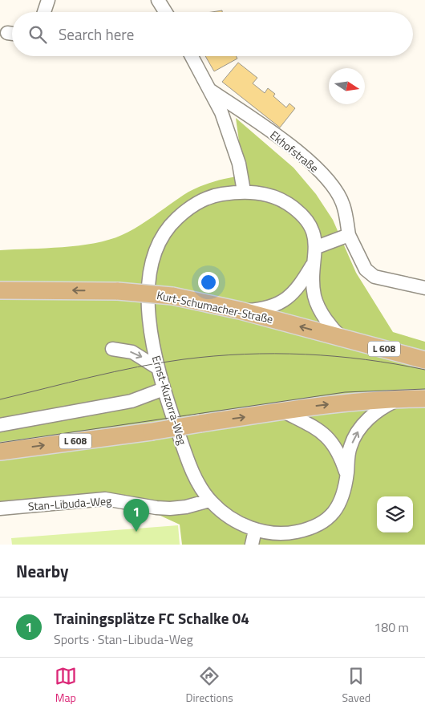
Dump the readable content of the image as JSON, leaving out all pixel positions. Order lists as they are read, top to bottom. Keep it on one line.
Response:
{"streets":{"main road":["Kurt-Schumacher-Straße","L 608"],"street":["Ekhofstraße","Ernst-Kuzorra-Weg","Stan-Libuda-Weg"]},"crossings":[["Ekhofstraße","Ernst-Kuzorra-Weg"],["Kurt-Schumacher-Straße","Ernst-Kuzorra-Weg"],["L 608","Ernst-Kuzorra-Weg"],["Ernst-Kuzorra-Weg","Stan-Libuda-Weg"]],"north":"right","page":{"search":"Search here","pins":"1","heading":"Nearby","list":[{"mark":"1","name":"Trainingsplätze FC Schalke 04","note":"Sports · Stan-Libuda-Weg","value":"180 m"}],"nav":["Map","Directions","Saved"]}}
